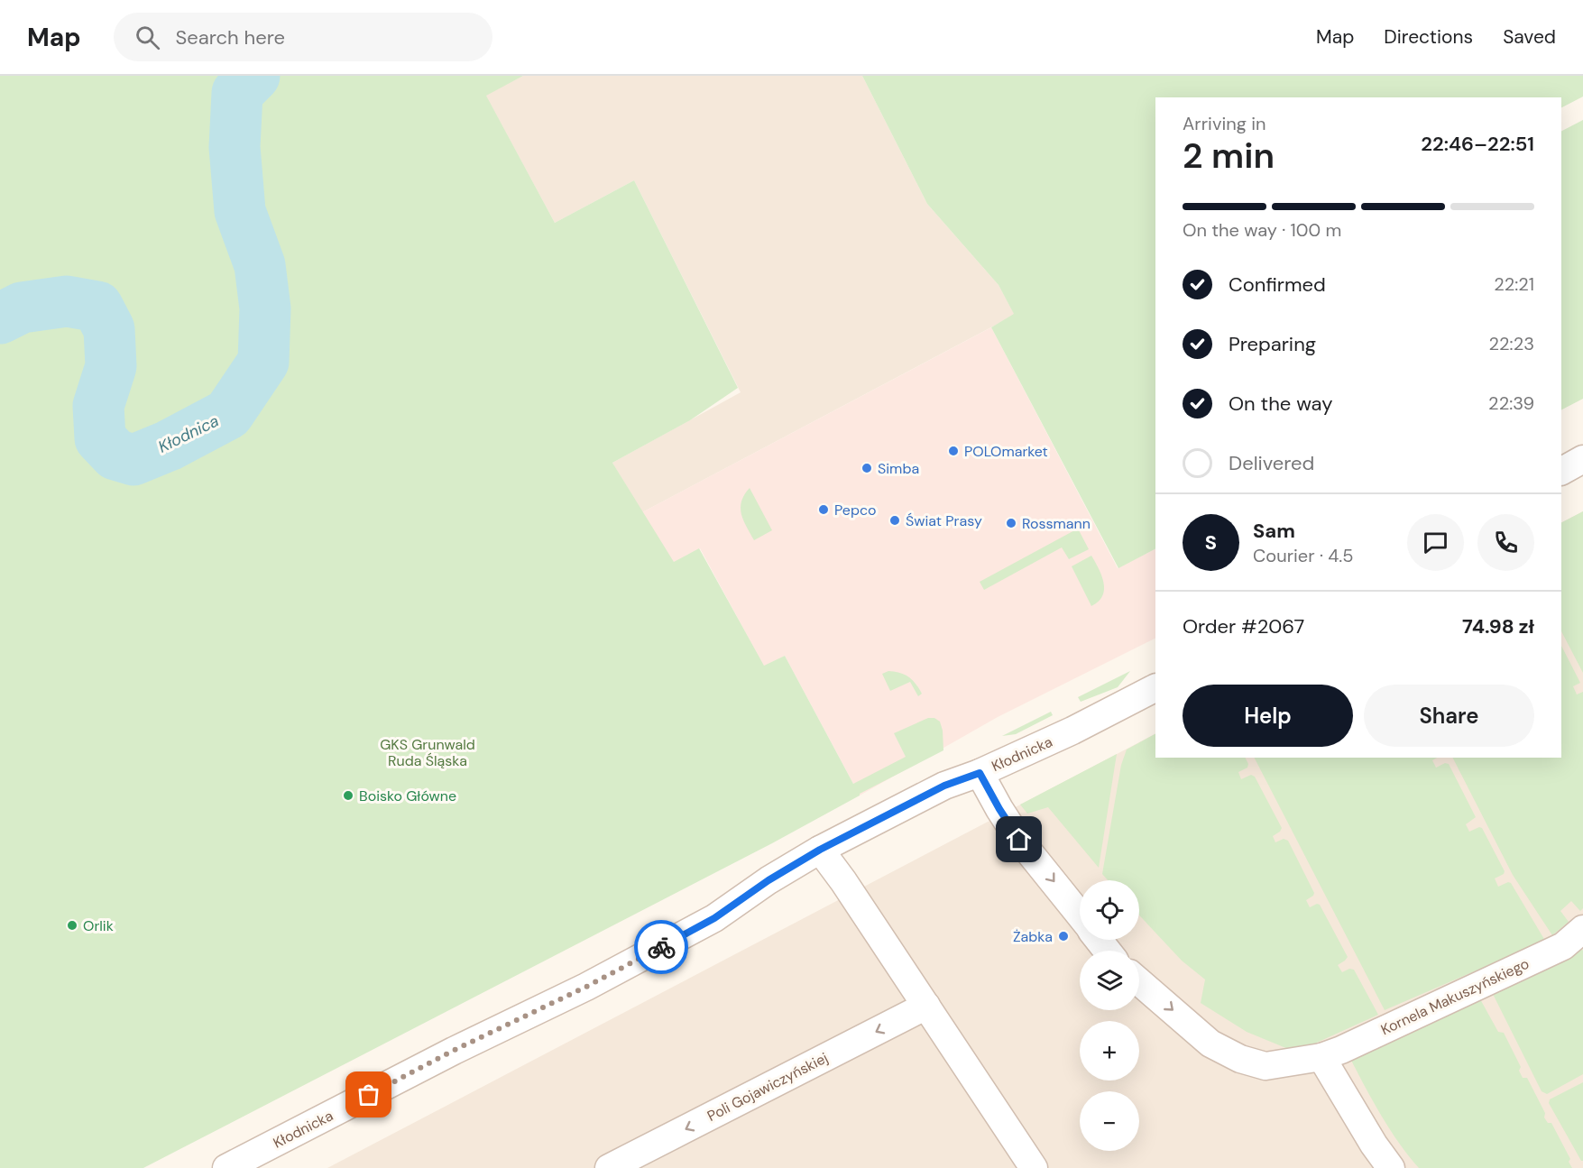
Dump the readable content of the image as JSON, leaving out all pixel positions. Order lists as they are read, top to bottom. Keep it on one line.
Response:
{"streets":{"street":["Kłodnicka","Kornela Makuszyńskiego","Poli Gojawiczyńskiej"]},"one_way":["Kornela Makuszyńskiego","Poli Gojawiczyńskiej"],"water":["Kłodnica"],"parks":["GKS Grunwald Ruda Śląska"],"places":["POLOmarket","Simba","Pepco","Świat Prasy","Rossmann","Boisko Główne","Orlik","Żabka"],"page":{"header":"Map","search":"Search here","nav":["Map","Directions","Saved"],"heading":["2 min","Arriving in","22:46–22:51"],"panel":["Sam","Courier · 4.5","Order #2067","74.98 zł"],"bar":"On the way · 100 m","list":[["Confirmed","22:21"],["Preparing","22:23"],["On the way","22:39"],"Delivered"],"round":"S","buttons":["Help","Share"],"map_buttons":["+","−"]}}
